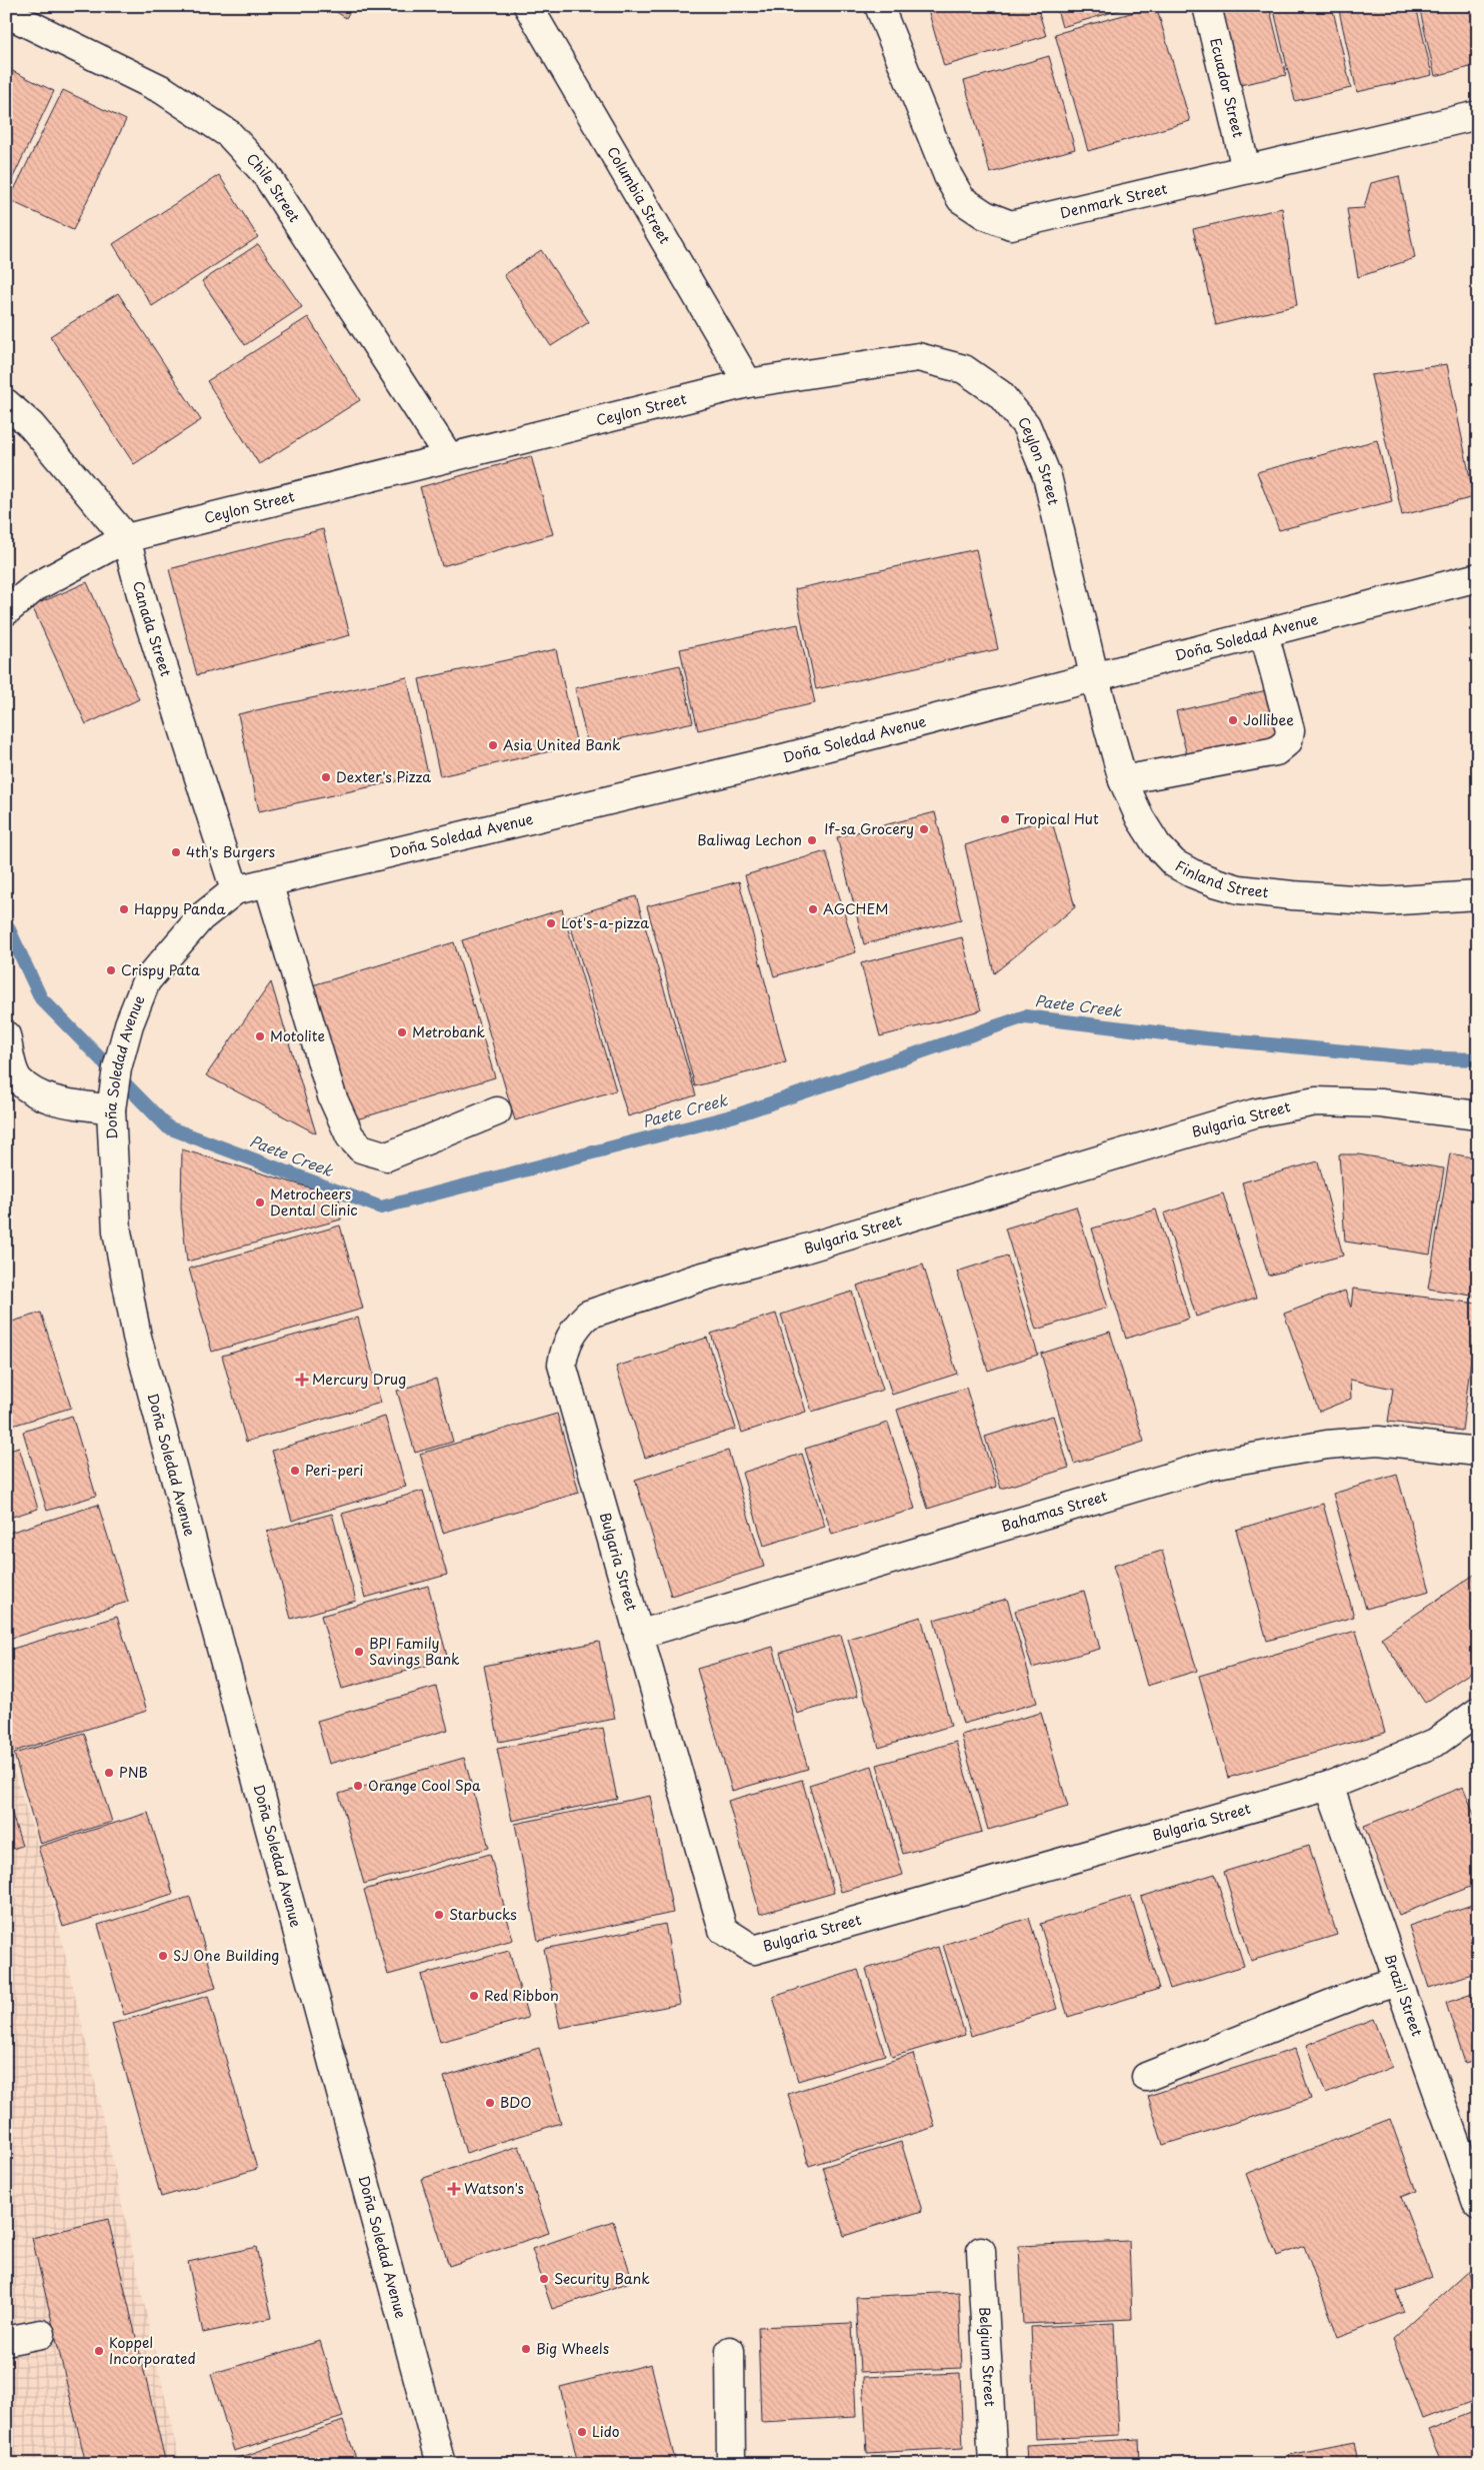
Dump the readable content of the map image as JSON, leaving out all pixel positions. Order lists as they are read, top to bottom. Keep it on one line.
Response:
{"streets":{"street":["Ecuador Street","Chile Street","Columbia Street","Denmark Street","Ceylon Street","Canada Street","Doña Soledad Avenue","Finland Street","Bulgaria Street","Bahamas Street","Brazil Street","Belgium Street"]},"crossings":[["Ecuador Street","Denmark Street"],["Chile Street","Ceylon Street"],["Columbia Street","Ceylon Street"],["Ceylon Street","Canada Street"],["Ceylon Street","Doña Soledad Avenue"],["Ceylon Street","Finland Street"],["Canada Street","Doña Soledad Avenue"],["Doña Soledad Avenue","Finland Street"],["Bulgaria Street","Bahamas Street"],["Bulgaria Street","Brazil Street"]],"water":["Paete Creek"],"places":{"other":["Jollibee","Asia United Bank","Dexter's Pizza","Tropical Hut","If-sa Grocery","Baliwag Lechon","4th's Burgers","Happy Panda","AGCHEM","Lot's-a-pizza","Crispy Pata","Metrobank","Motolite","Metrocheers Dental Clinic","Peri-peri","BPI Family Savings Bank","PNB","Orange Cool Spa","Starbucks","SJ One Building","Red Ribbon","BDO","Security Bank","Big Wheels","Koppel Incorporated","Lido"],"health":["Mercury Drug","Watson's"]}}
